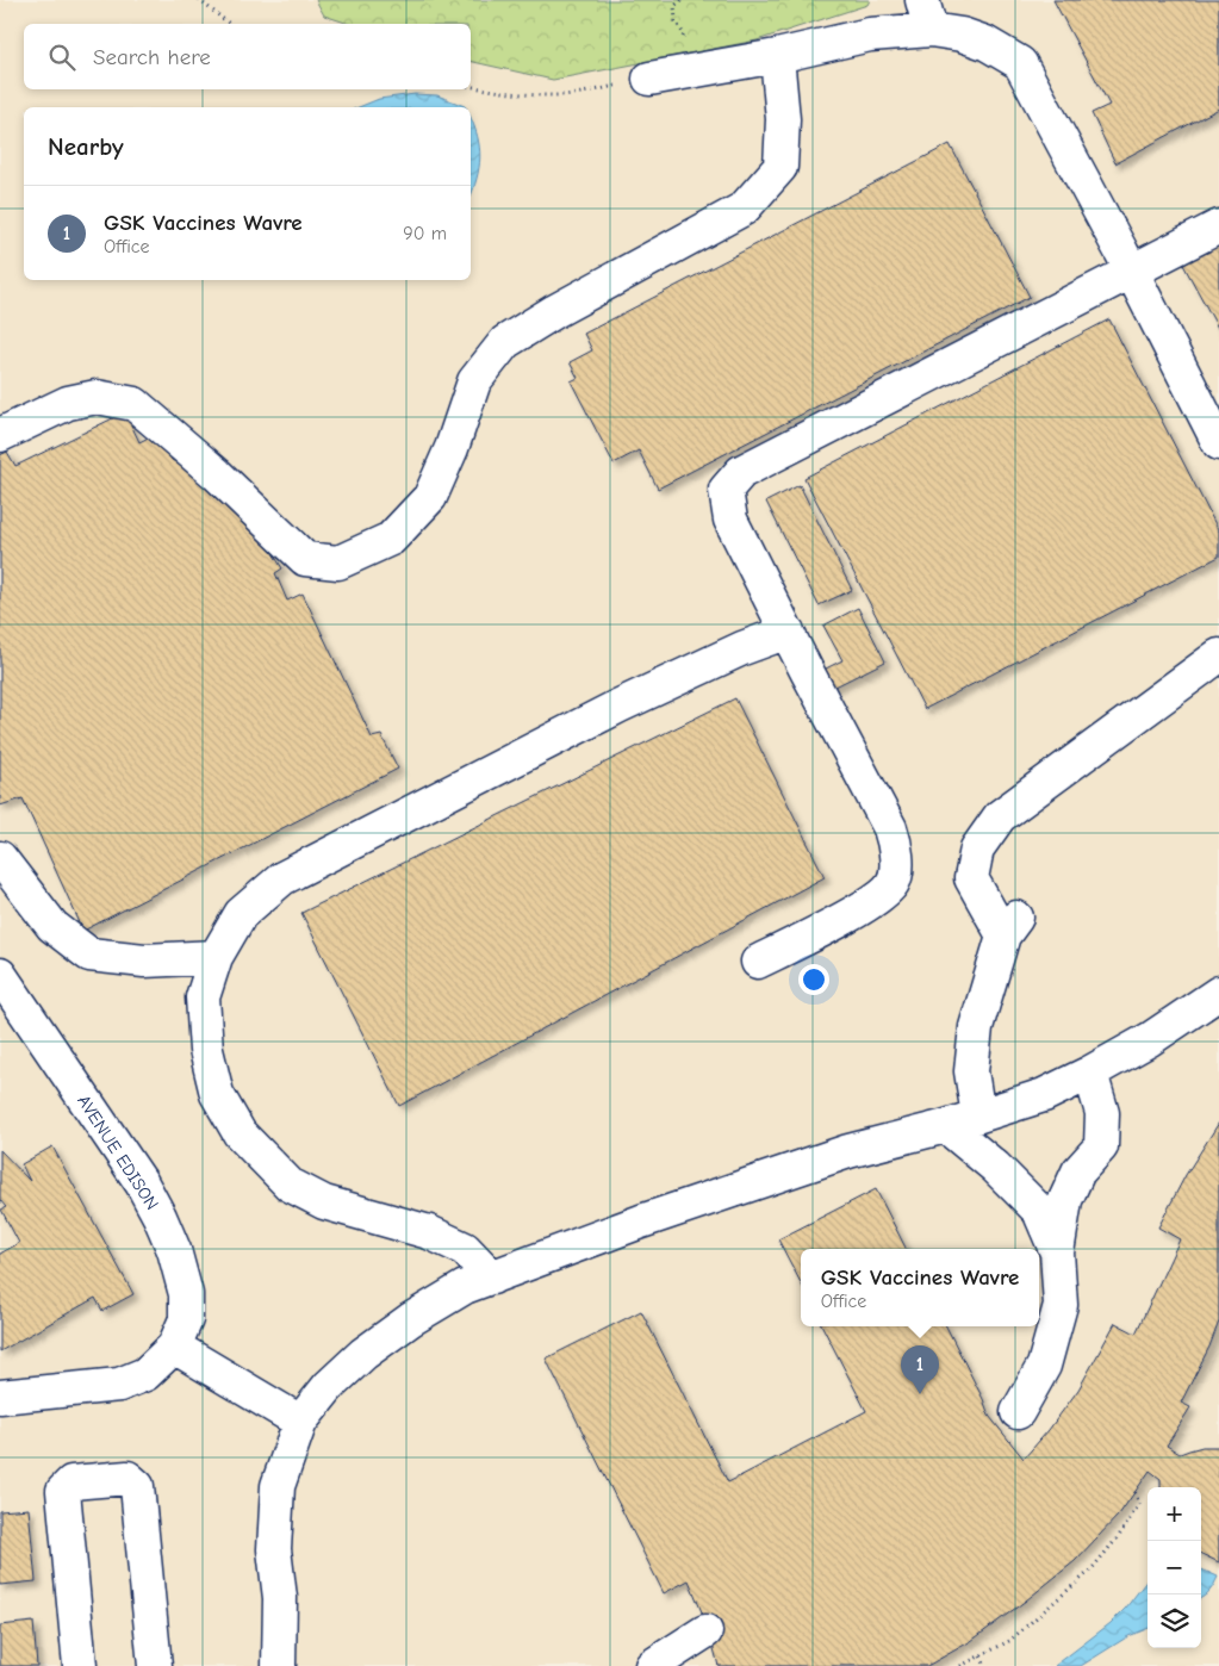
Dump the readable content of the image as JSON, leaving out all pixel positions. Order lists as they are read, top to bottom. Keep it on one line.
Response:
{"streets":{"street":["AVENUE EDISON"]},"page":{"search":"Search here","heading":"Nearby","list":[{"mark":"1","name":"GSK Vaccines Wavre","note":"Office","value":"90 m"}],"popup":["GSK Vaccines Wavre","Office"],"pins":"1","map_buttons":["+","−"]}}
